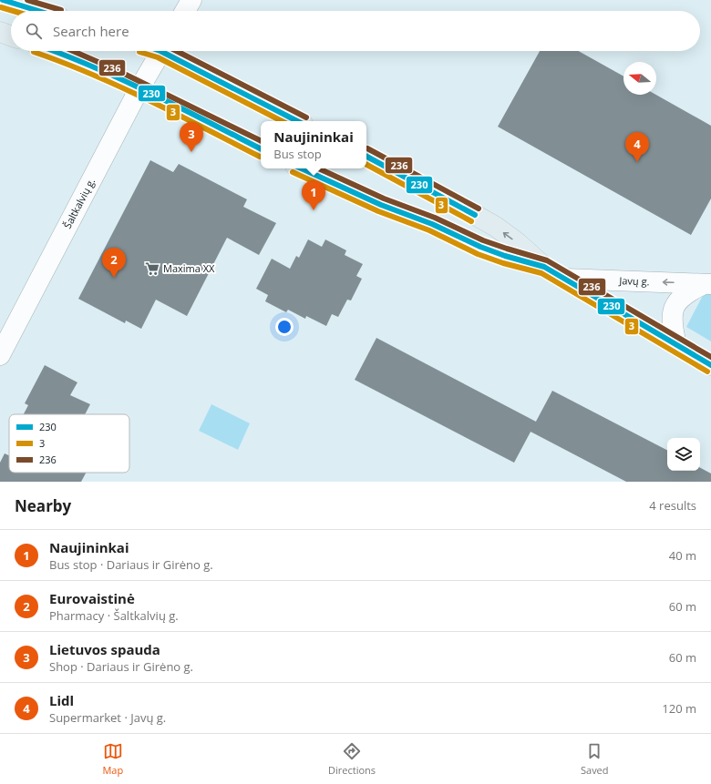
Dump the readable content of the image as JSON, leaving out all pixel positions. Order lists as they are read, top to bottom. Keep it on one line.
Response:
{"streets":{"street":["Šaltkalvių g.","Javų g."]},"one_way":["Javų g."],"places":{"supermarket":["Maxima XX"]},"lines":["transit line 230","transit line 236","transit line 3"],"legend":["230","3","236"],"north":"left","page":{"search":"Search here","popup":["Naujininkai","Bus stop"],"pins":["3","4","1","2"],"heading":["Nearby","4 results"],"list":[{"mark":"1","name":"Naujininkai","note":"Bus stop · Dariaus ir Girėno g.","value":"40 m"},{"mark":"2","name":"Eurovaistinė","note":"Pharmacy · Šaltkalvių g.","value":"60 m"},{"mark":"3","name":"Lietuvos spauda","note":"Shop · Dariaus ir Girėno g.","value":"60 m"},{"mark":"4","name":"Lidl","note":"Supermarket · Javų g.","value":"120 m"}],"nav":["Map","Directions","Saved"]}}
